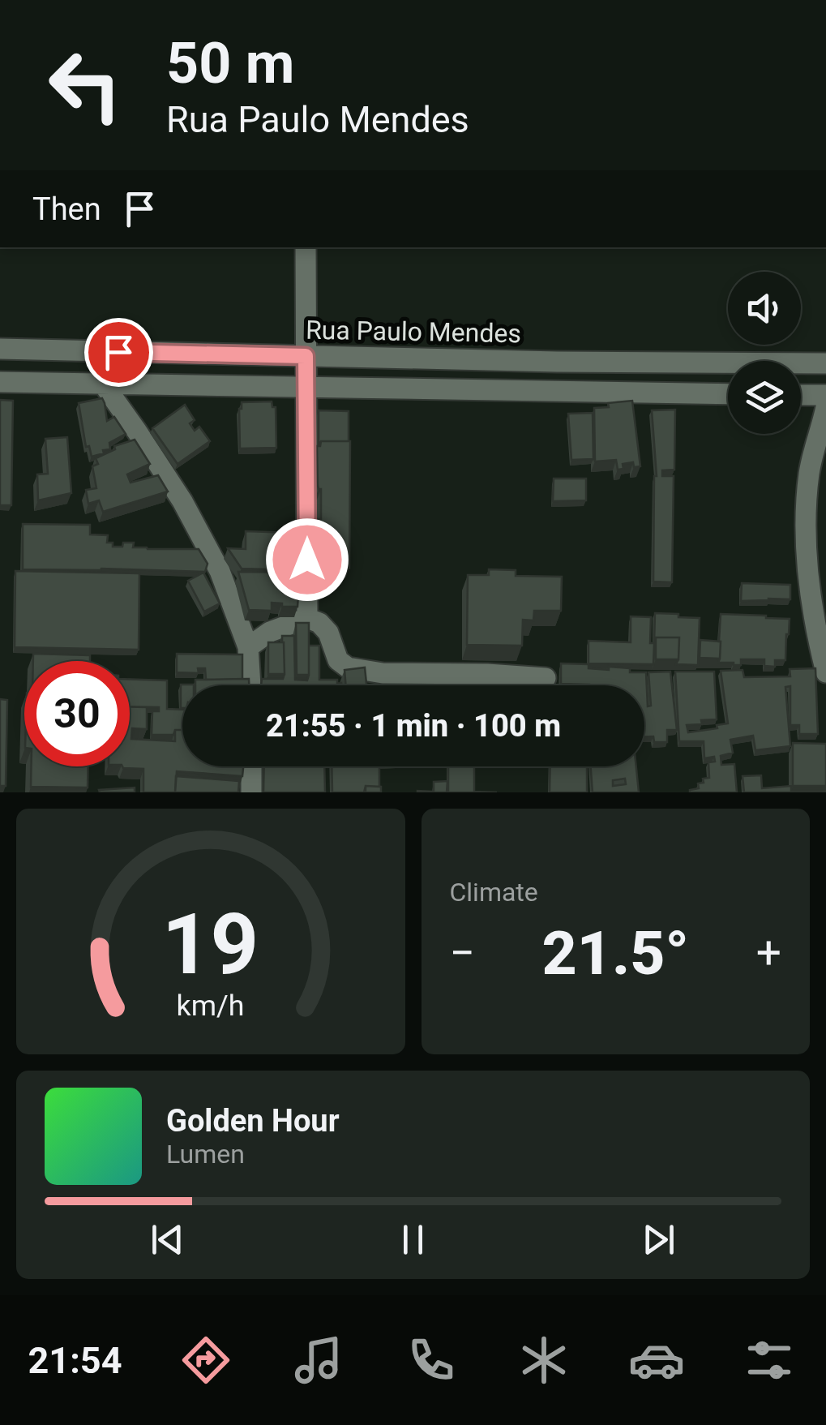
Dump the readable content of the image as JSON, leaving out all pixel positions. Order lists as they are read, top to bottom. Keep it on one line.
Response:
{"streets":{"street":["Rua Paulo Mendes"]},"page":{"turn":["50 m","Rua Paulo Mendes"],"then":"Then","limit":"30","trip":"21:55 · 1 min · 100 m","tile":"Climate","heat":["−","21.5°","+"],"song":["Golden Hour","Lumen"],"tabs":"21:54","gauge":["19","km/h"]}}
